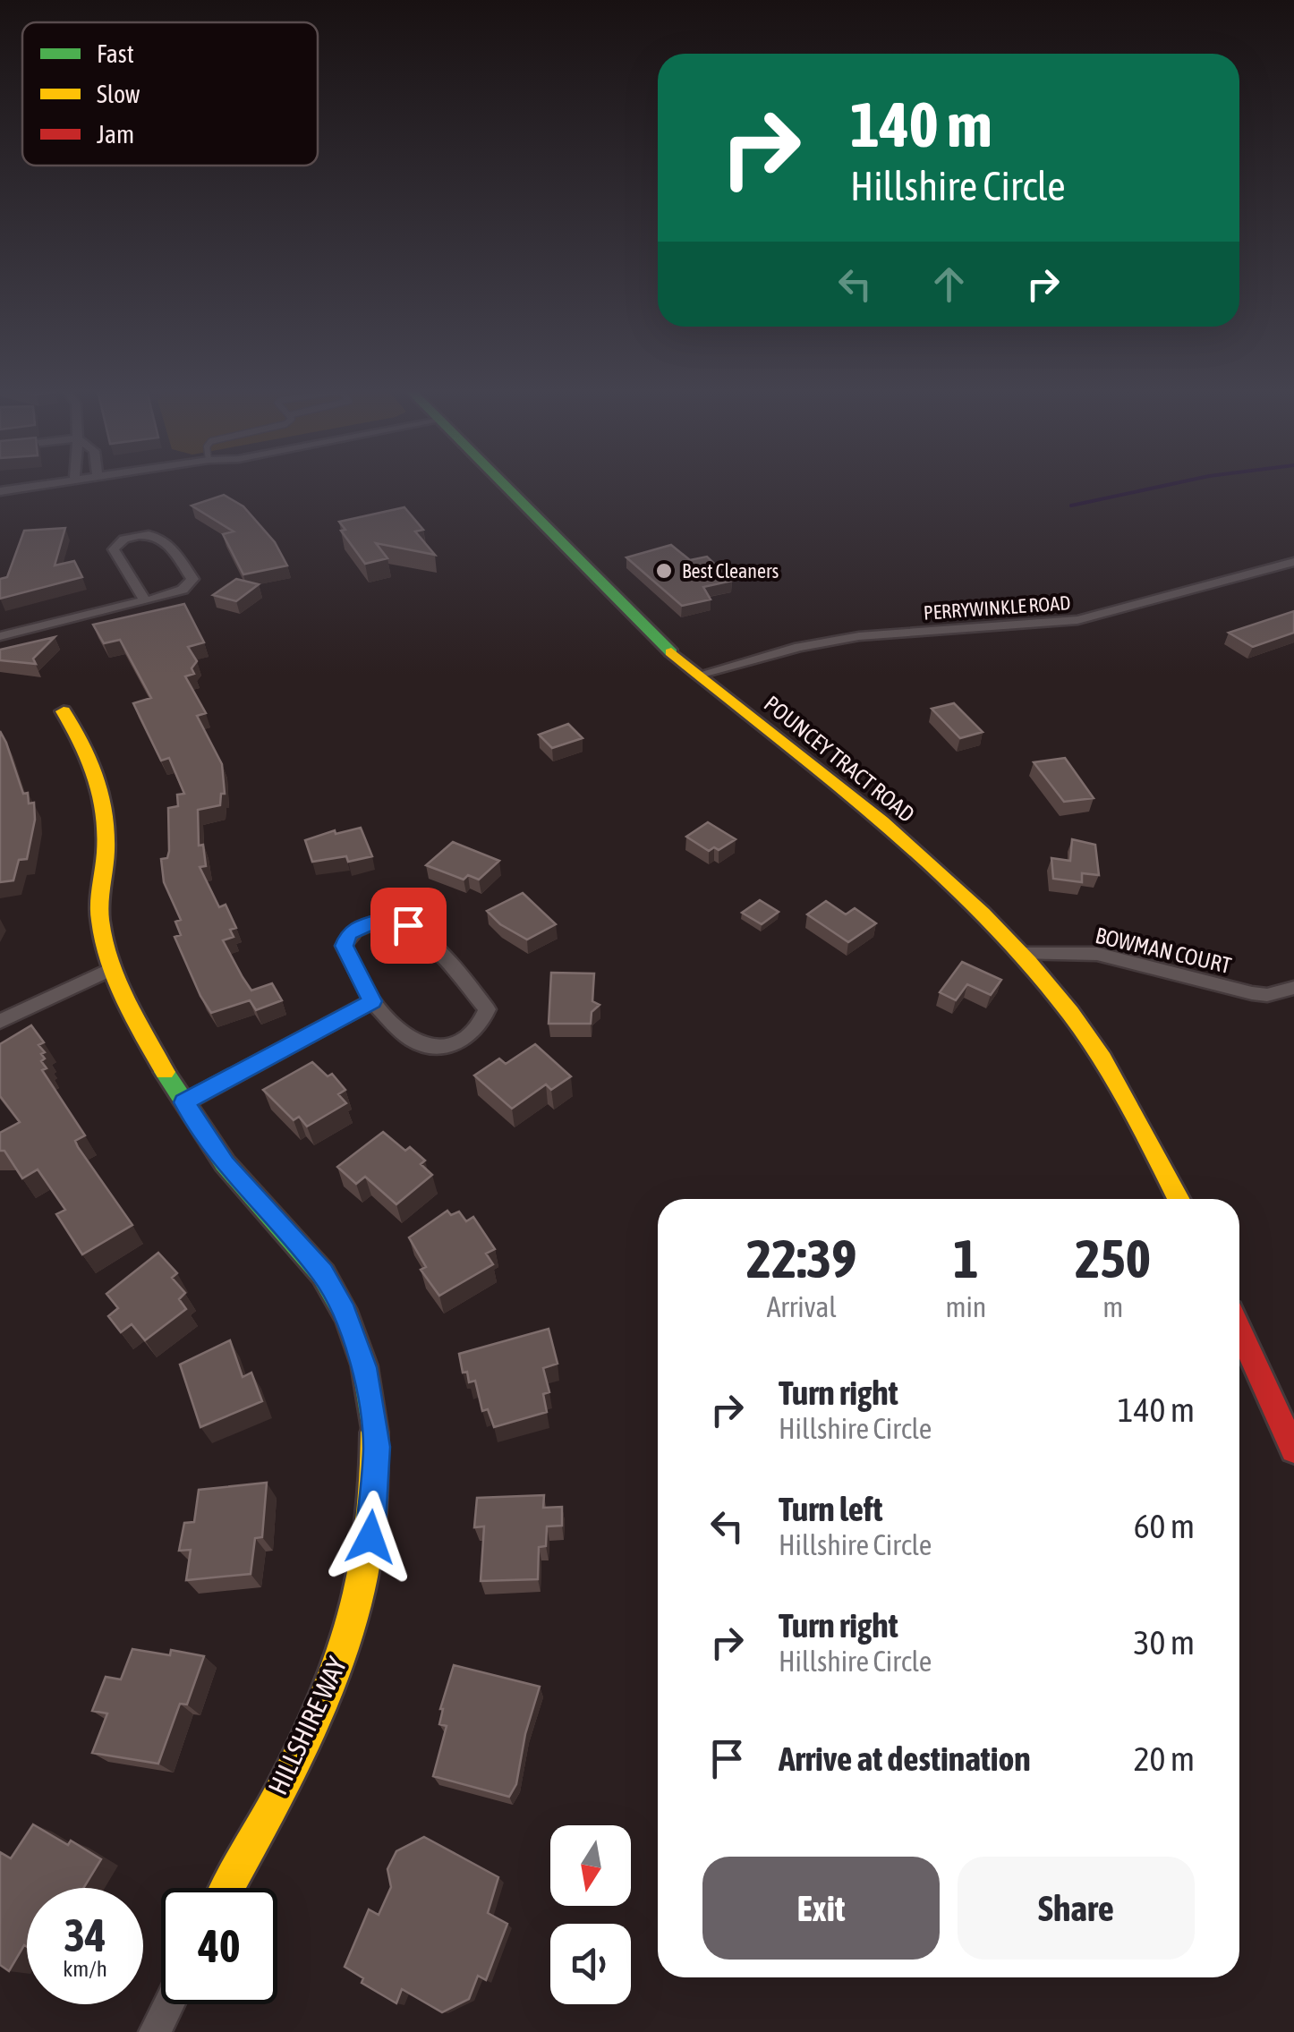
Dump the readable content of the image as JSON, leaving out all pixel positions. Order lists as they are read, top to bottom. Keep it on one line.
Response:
{"streets":{"main road":["POUNCEY TRACT ROAD","HILLSHIRE WAY"],"street":["PERRYWINKLE ROAD","BOWMAN COURT"]},"crossings":[["PERRYWINKLE ROAD","POUNCEY TRACT ROAD"],["POUNCEY TRACT ROAD","BOWMAN COURT"]],"places":["Best Cleaners"],"legend":["Fast","Slow","Jam"],"north":"bottom","page":{"turn":["140 m","Hillshire Circle"],"eta":["22:39","Arrival","1","min","250","m"],"list":[{"name":"Turn right","note":"Hillshire Circle","value":"140 m"},{"name":"Turn left","note":"Hillshire Circle","value":"60 m"},{"name":"Turn right","note":"Hillshire Circle","value":"30 m"},{"name":"Arrive at destination","value":"20 m"}],"buttons":["Exit","Share"],"speed":"34 km/h","limit":"40"}}
